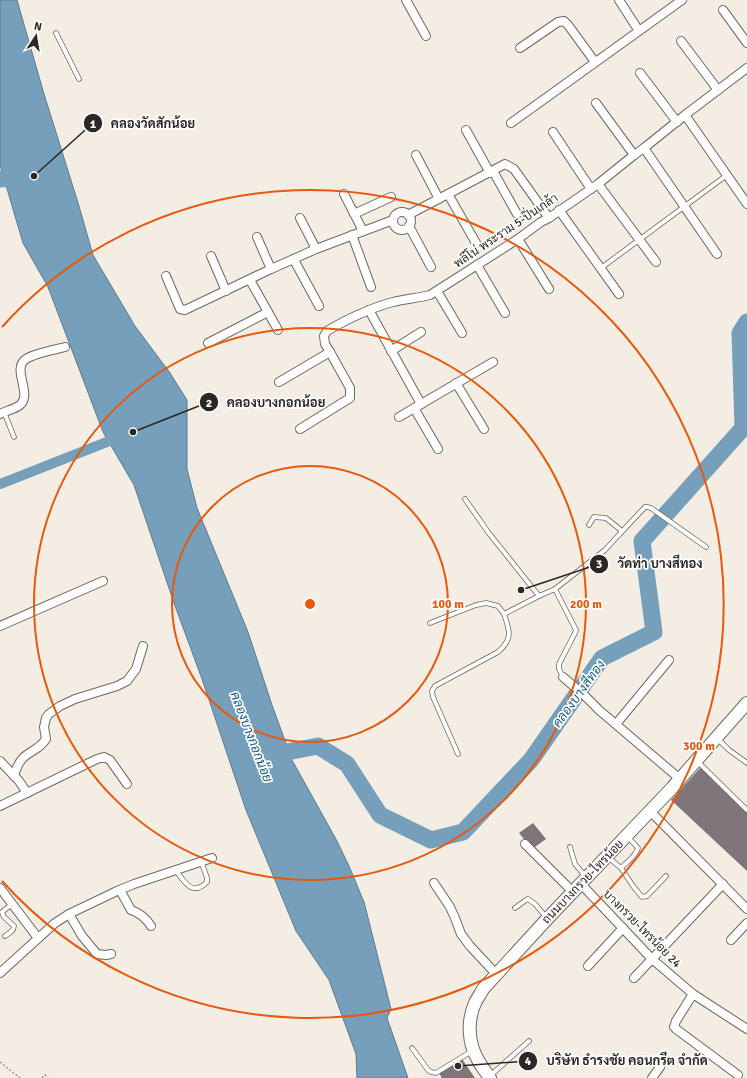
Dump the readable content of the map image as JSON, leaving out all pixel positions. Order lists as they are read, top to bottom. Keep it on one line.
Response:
{"streets":{"main road":["ถนนบางกรวย-ไทรน้อย"],"street":["พลีโน่ พระราม 5-ปิ่นเกล้า","บางกรวย-ไทรน้อย 24"]},"crossings":[["ถนนบางกรวย-ไทรน้อย","บางกรวย-ไทรน้อย 24"]],"water":["คลองบางสีทอง","คลองบางกอกน้อย"],"places":["คลองวัดสักน้อย","คลองบางกอกน้อย","วัดท่า บางสีทอง","บริษัท ธำรงชัย คอนกรีต จำกัด"],"north":"top","rings":["100 m","200 m","300 m"]}
